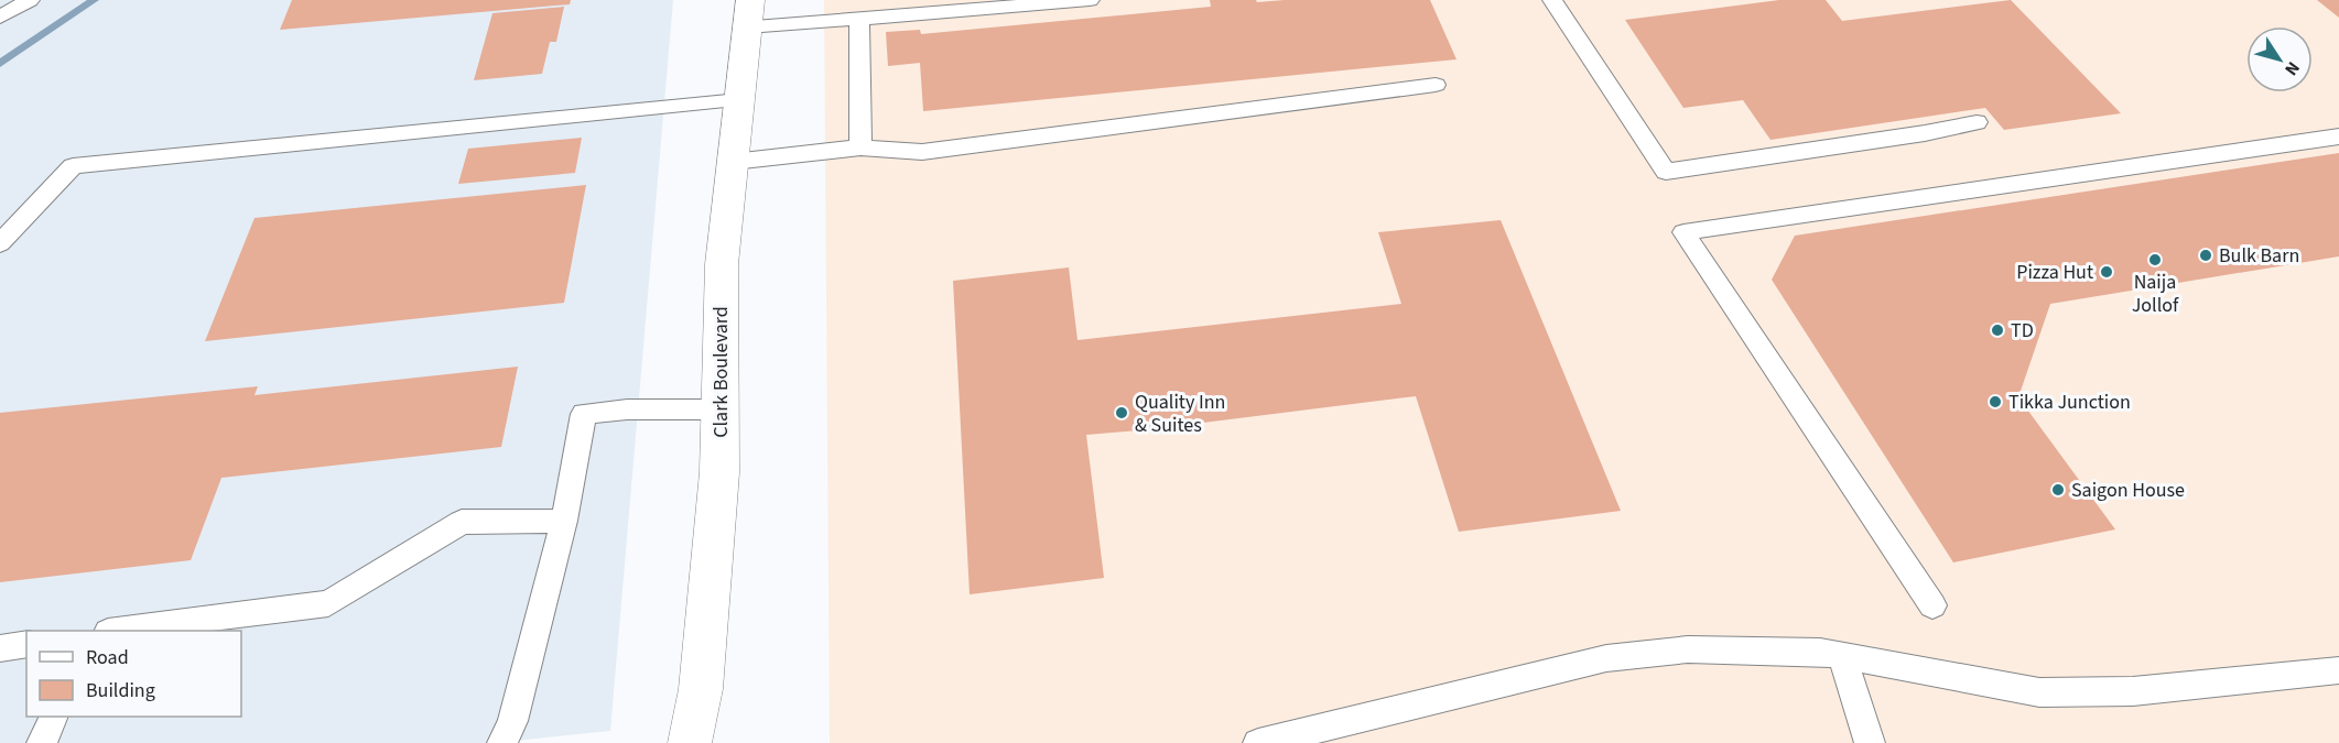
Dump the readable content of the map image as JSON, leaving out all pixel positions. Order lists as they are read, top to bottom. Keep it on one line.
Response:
{"streets":{"street":["Clark Boulevard"]},"places":["Bulk Barn","Naija Jollof","Pizza Hut","TD","Tikka Junction","Quality Inn & Suites","Saigon House"],"legend":["Road","Building"],"north":"bottom right"}
